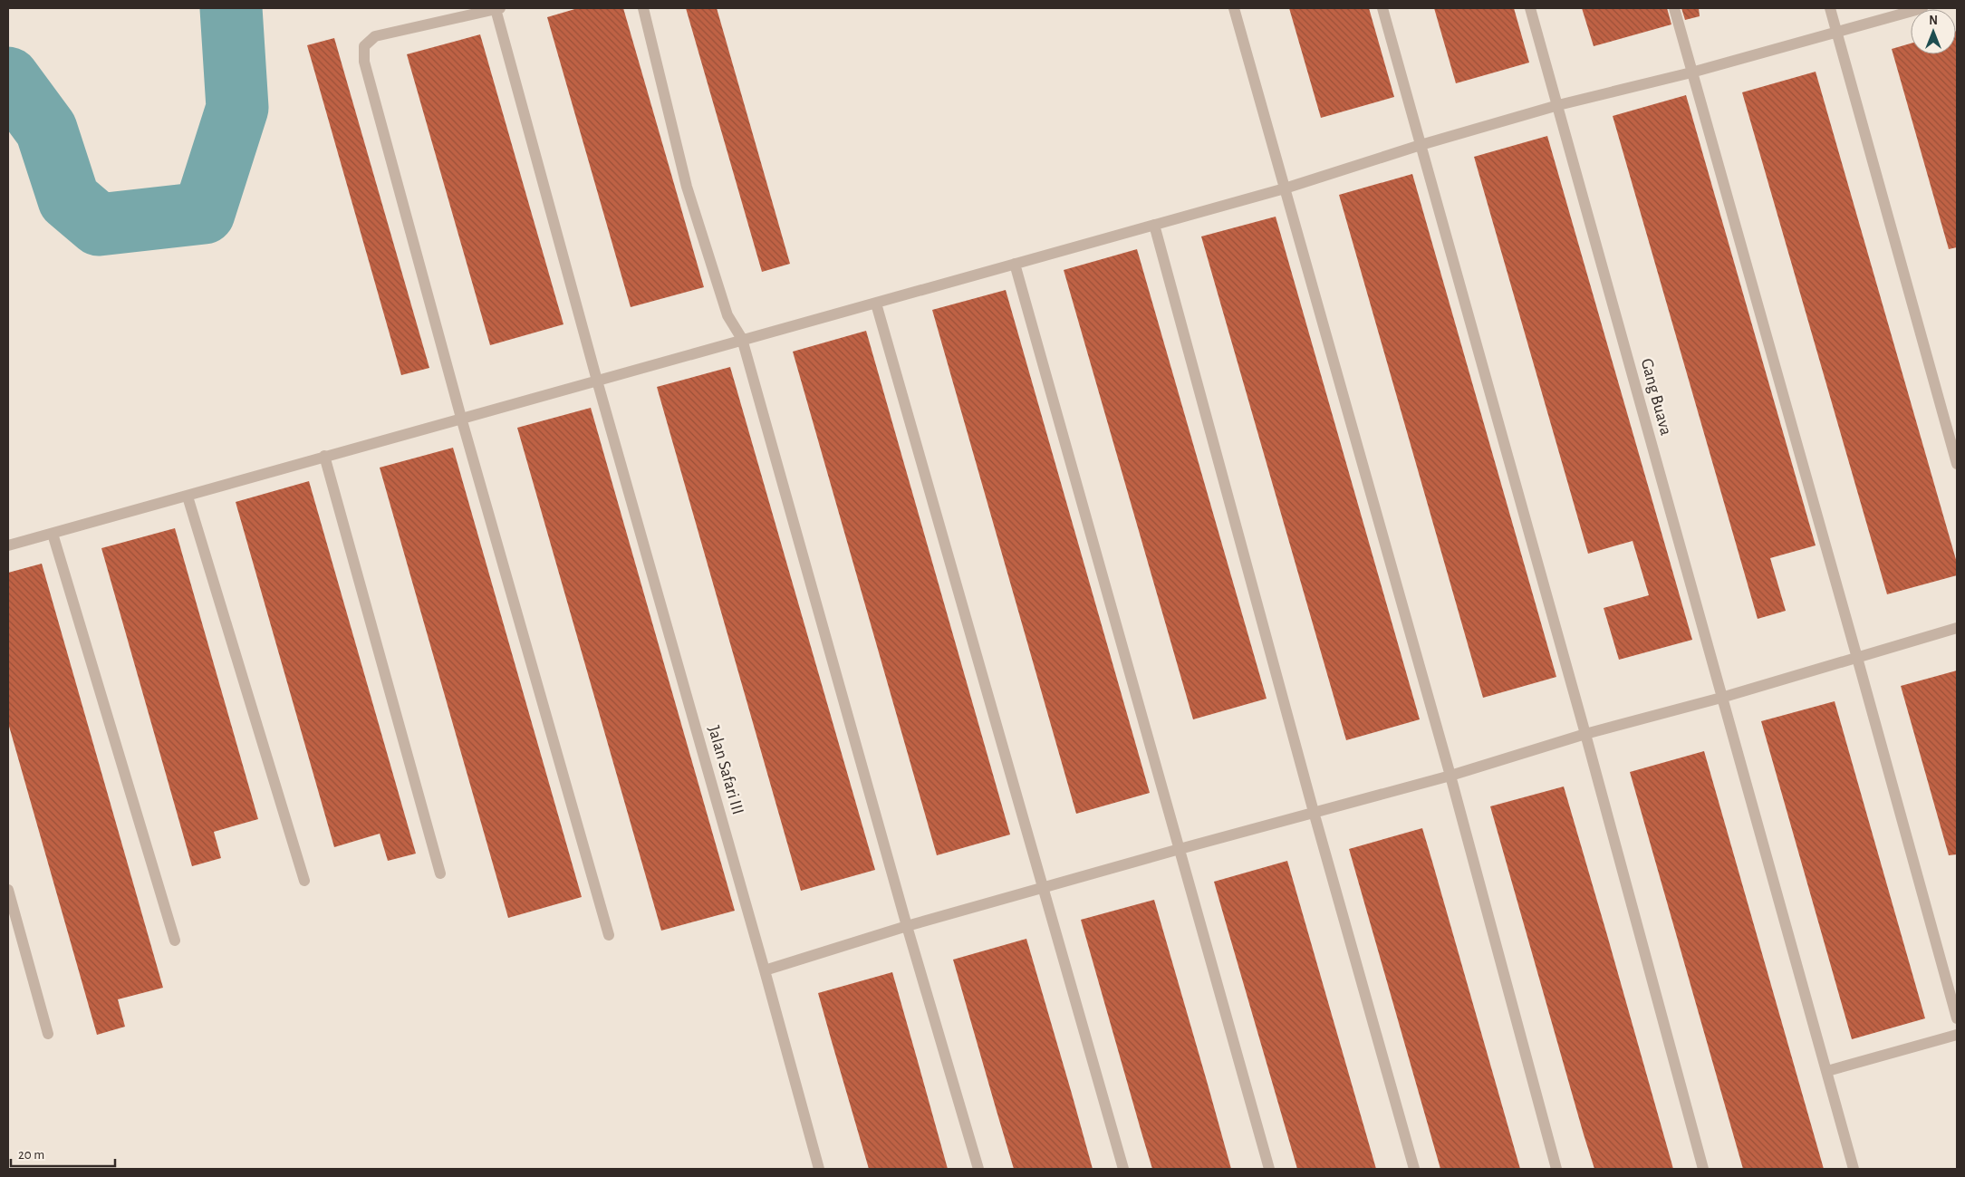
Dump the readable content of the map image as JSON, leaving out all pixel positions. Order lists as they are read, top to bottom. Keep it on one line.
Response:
{"streets":{"street":["Gang Buava","Jalan Safari III"]},"scale_bar":"20 m","north":"top"}
